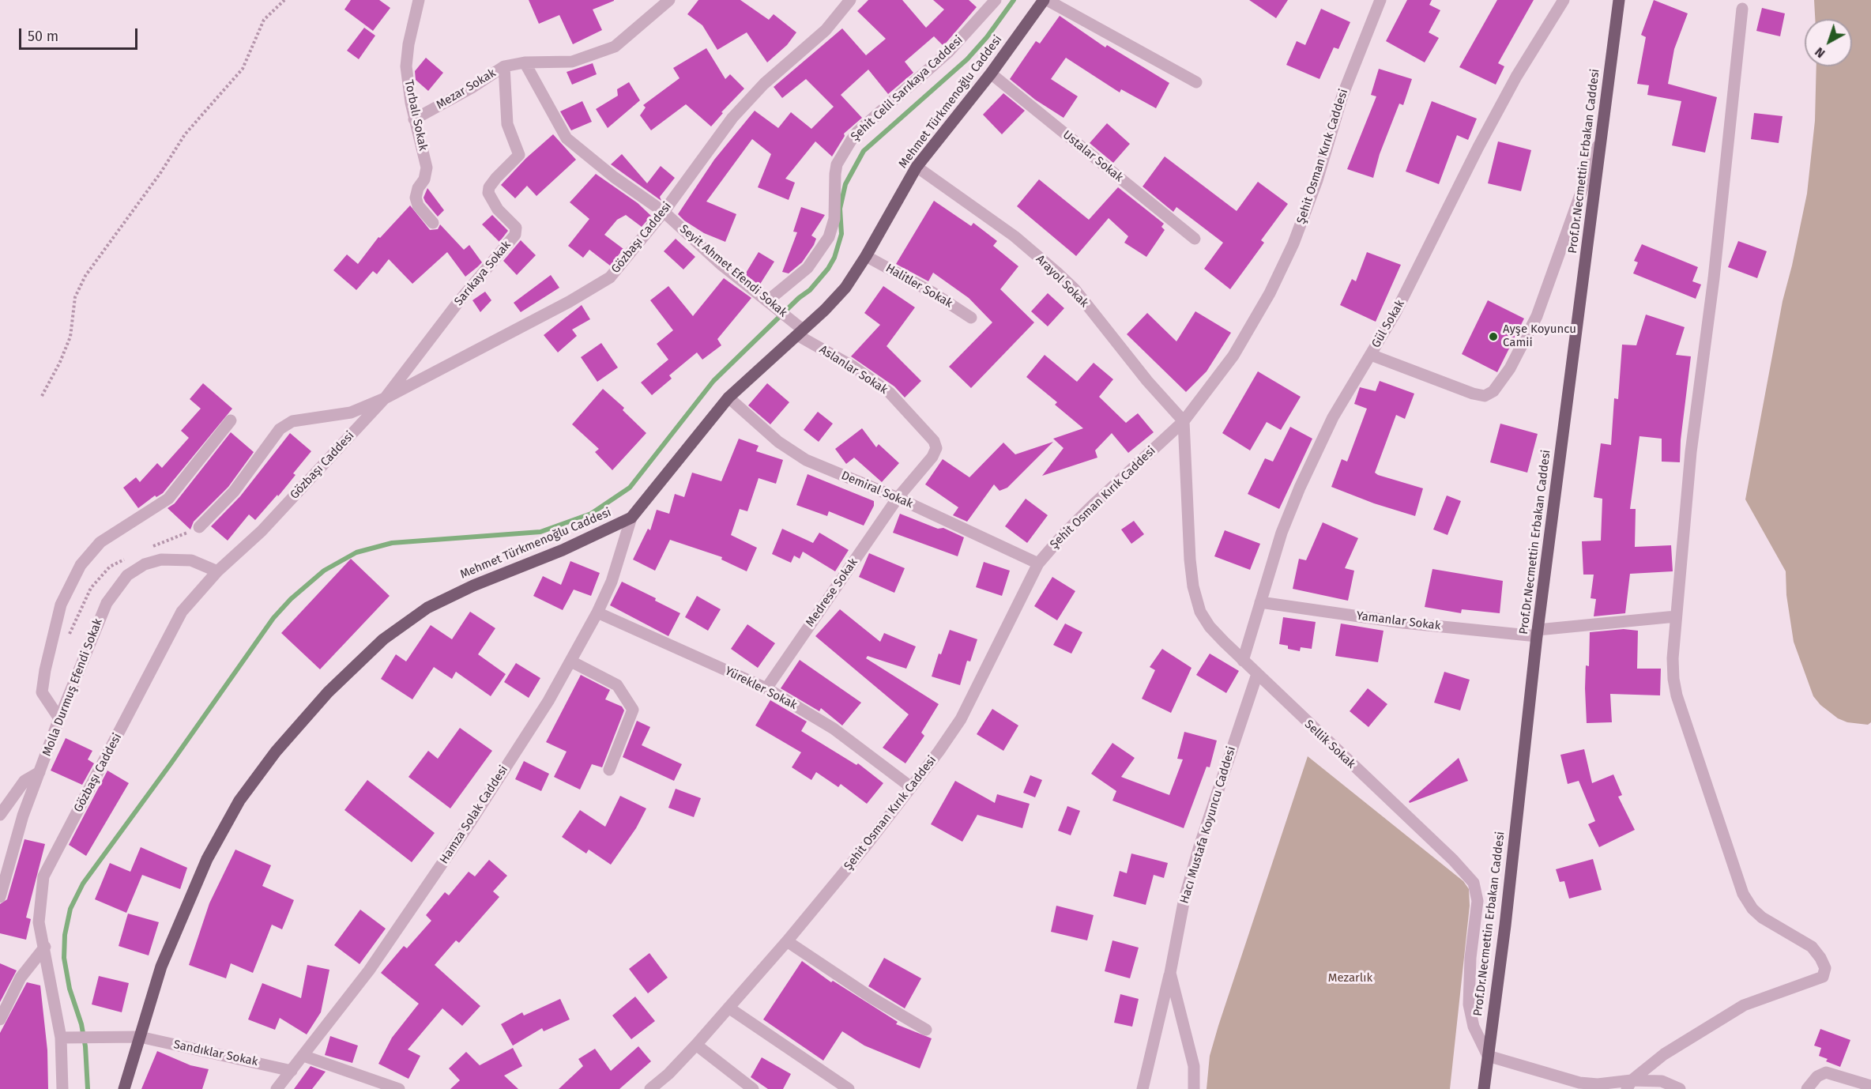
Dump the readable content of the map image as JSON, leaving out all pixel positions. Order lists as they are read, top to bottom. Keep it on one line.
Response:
{"streets":{"main road":["Mehmet Türkmenoğlu Caddesi","Prof.Dr.Necmettin Erbakan Caddesi"],"street":["Şehit Celil Sarıkaya Caddesi","Mezar Sokak","Torbalı Sokak","Ustalar Sokak","Şehit Osman Kırık Caddesi","Gözbaşı Caddesi","Seyit Ahmet Efendi Sokak","Sarıkaya Sokak","Arayol Sokak","Halitler Sokak","Gül Sokak","Aslanlar Sokak","Demiral Sokak","Medrese Sokak","Yamanlar Sokak","Molla Durmuş Efendi Sokak","Yürekler Sokak","Sellik Sokak","Hamza Solak Caddesi","Hacı Mustafa Koyuncu Caddesi","Sandıklar Sokak"]},"crossings":[["Şehit Celil Sarıkaya Caddesi","Seyit Ahmet Efendi Sokak"],["Mezar Sokak","Torbalı Sokak"],["Mezar Sokak","Seyit Ahmet Efendi Sokak"],["Mezar Sokak","Sarıkaya Sokak"],["Mehmet Türkmenoğlu Caddesi","Ustalar Sokak"],["Mehmet Türkmenoğlu Caddesi","Seyit Ahmet Efendi Sokak"],["Mehmet Türkmenoğlu Caddesi","Arayol Sokak"],["Mehmet Türkmenoğlu Caddesi","Halitler Sokak"],["Mehmet Türkmenoğlu Caddesi","Aslanlar Sokak"],["Mehmet Türkmenoğlu Caddesi","Demiral Sokak"],["Mehmet Türkmenoğlu Caddesi","Hamza Solak Caddesi"],["Mehmet Türkmenoğlu Caddesi","Sandıklar Sokak"],["Şehit Osman Kırık Caddesi","Arayol Sokak"],["Şehit Osman Kırık Caddesi","Demiral Sokak"],["Şehit Osman Kırık Caddesi","Yürekler Sokak"],["Şehit Osman Kırık Caddesi","Sellik Sokak"],["Prof.Dr.Necmettin Erbakan Caddesi","Yamanlar Sokak"],["Prof.Dr.Necmettin Erbakan Caddesi","Sellik Sokak"],["Gözbaşı Caddesi","Seyit Ahmet Efendi Sokak"],["Gözbaşı Caddesi","Sarıkaya Sokak"],["Gözbaşı Caddesi","Molla Durmuş Efendi Sokak"],["Gözbaşı Caddesi","Sandıklar Sokak"],["Seyit Ahmet Efendi Sokak","Aslanlar Sokak"],["Arayol Sokak","Sellik Sokak"],["Gül Sokak","Yamanlar Sokak"],["Gül Sokak","Sellik Sokak"],["Aslanlar Sokak","Demiral Sokak"],["Aslanlar Sokak","Medrese Sokak"],["Demiral Sokak","Medrese Sokak"],["Medrese Sokak","Yürekler Sokak"],["Yürekler Sokak","Hamza Solak Caddesi"],["Sellik Sokak","Hacı Mustafa Koyuncu Caddesi"],["Hamza Solak Caddesi","Sandıklar Sokak"]],"parks":["Mezarlık"],"places":["Ayşe Koyuncu Camii"],"scale_bar":"50 m","north":"bottom left"}
